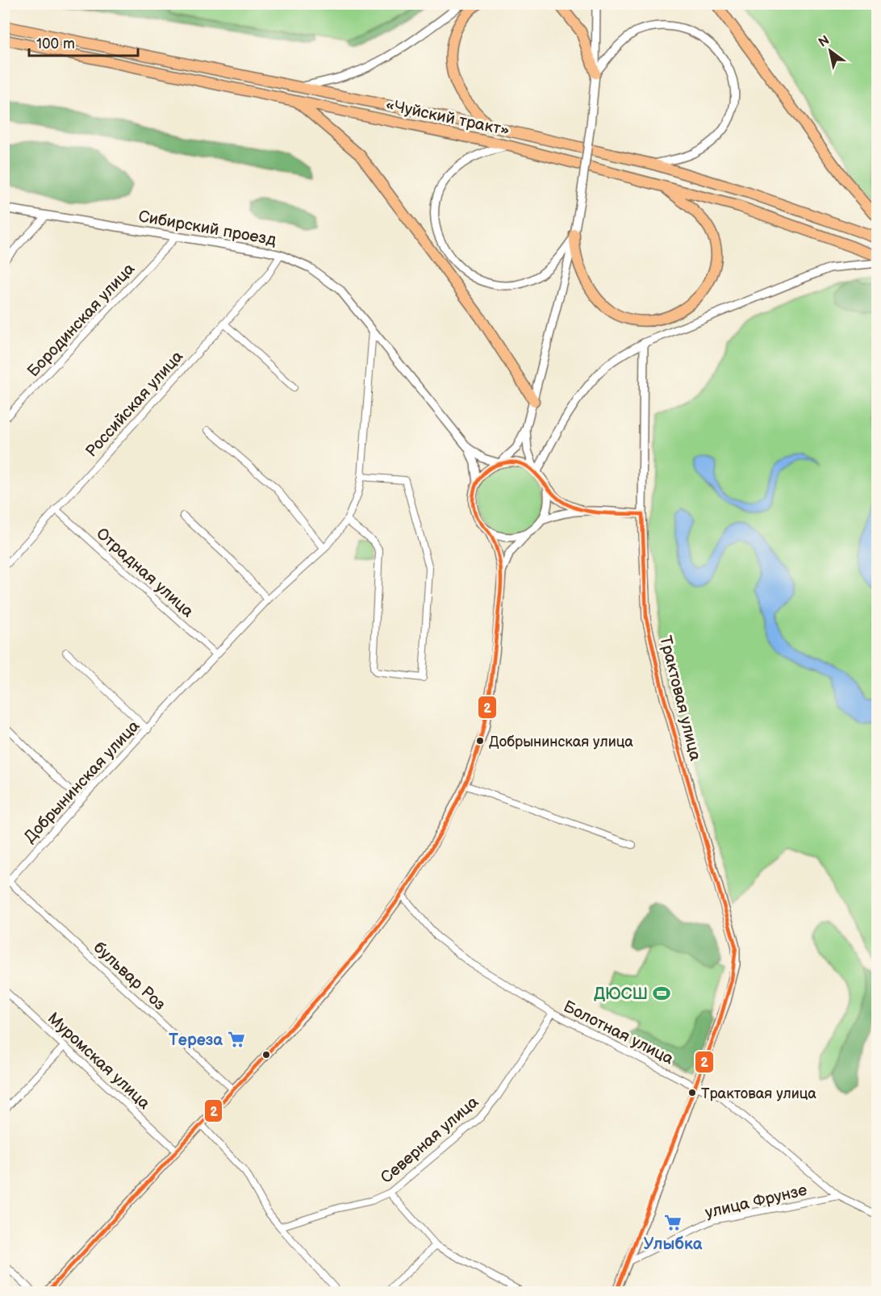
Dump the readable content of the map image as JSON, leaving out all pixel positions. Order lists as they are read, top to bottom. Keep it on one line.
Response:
{"streets":{"highway":["«Чуйский тракт»"],"street":["Сибирский проезд","Бородинская улица","Российская улица","Отрадная улица","Трактовая улица","Добрынинская улица","бульвар Роз","Болотная улица","Муромская улица","Северная улица","улица Фрунзе"]},"crossings":[["Сибирский проезд","Бородинская улица"],["Сибирский проезд","Российская улица"],["Сибирский проезд","Добрынинская улица"],["Российская улица","Отрадная улица"],["Отрадная улица","Добрынинская улица"],["Трактовая улица","Болотная улица"],["Трактовая улица","улица Фрунзе"],["Добрынинская улица","бульвар Роз"],["Болотная улица","Северная улица"],["Болотная улица","улица Фрунзе"]],"places":{"other":["Добрынинская улица","Трактовая улица"],"sports":["ДЮСШ"],"supermarket":["Тереза","Улыбка"]},"lines":["transit line 2"],"scale_bar":"100 m","north":"top left"}
